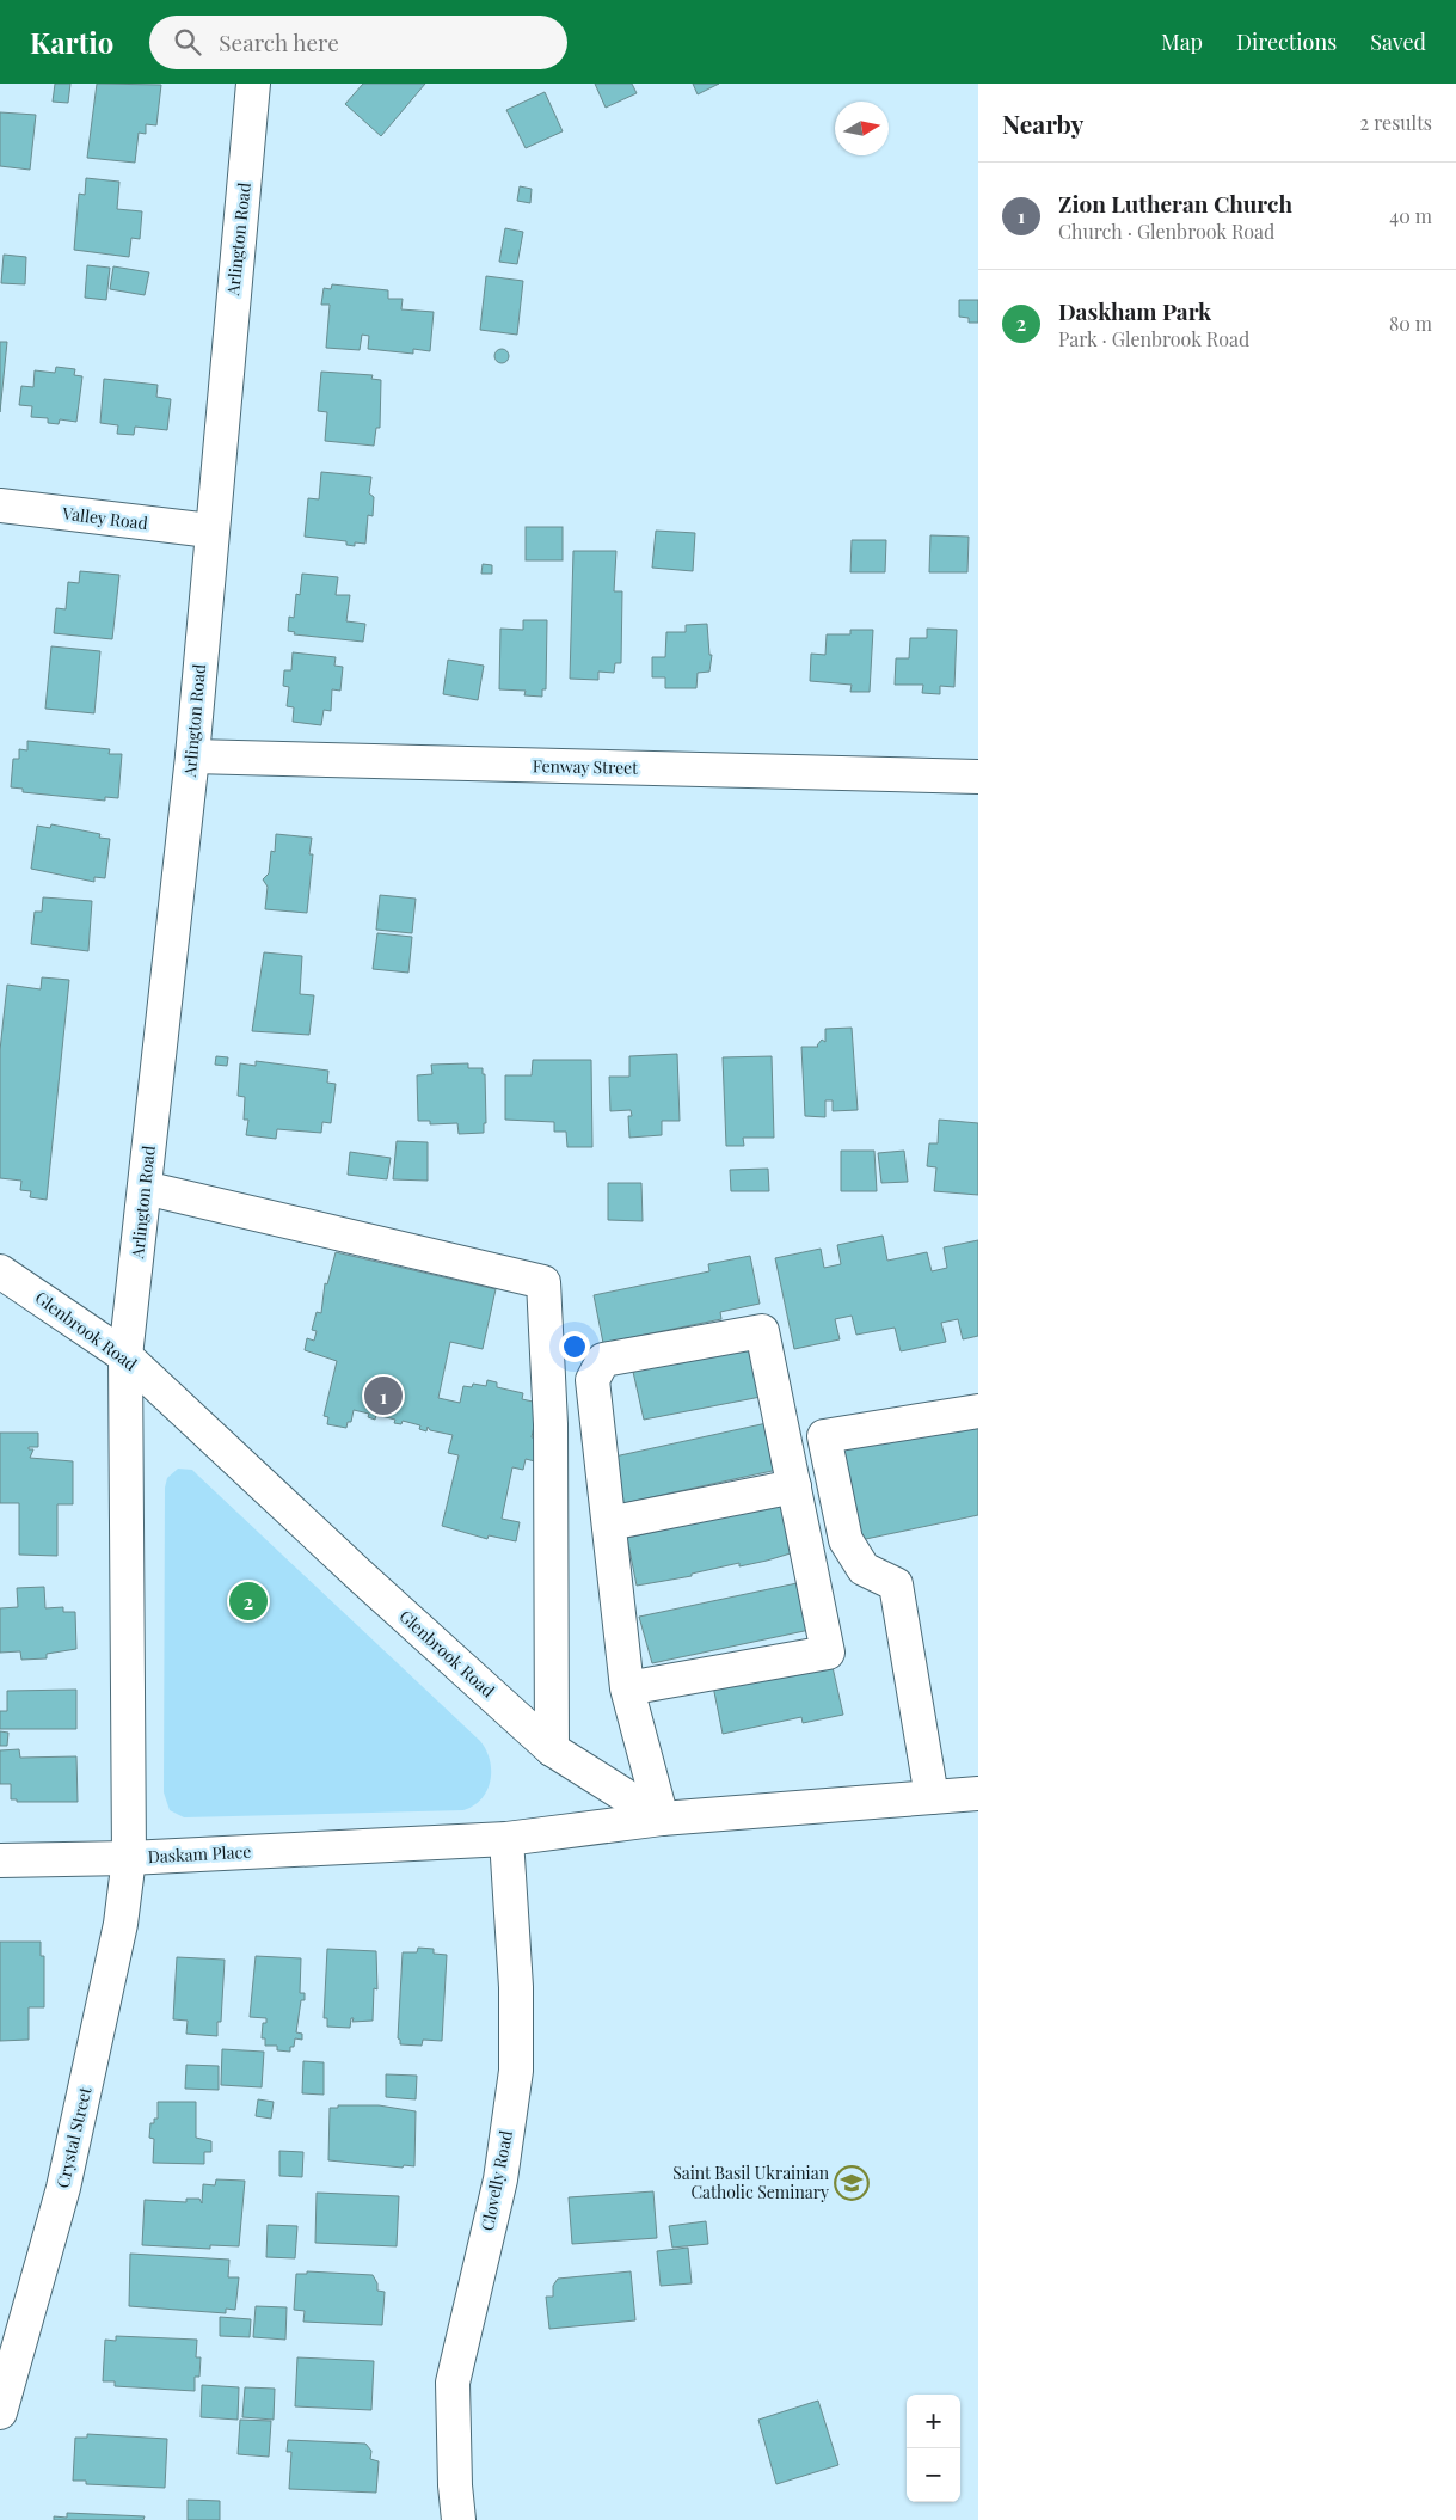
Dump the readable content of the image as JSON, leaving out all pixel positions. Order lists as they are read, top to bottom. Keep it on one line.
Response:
{"streets":{"street":["Arlington Road","Valley Road","Fenway Street","Glenbrook Road","Daskam Place","Crystal Street","Clovelly Road"]},"crossings":[["Arlington Road","Valley Road"],["Arlington Road","Fenway Street"],["Arlington Road","Glenbrook Road"],["Arlington Road","Daskam Place"],["Glenbrook Road","Daskam Place"],["Daskam Place","Crystal Street"],["Daskam Place","Clovelly Road"]],"places":{"school or university":["Saint Basil Ukrainian Catholic Seminary"]},"north":"right","page":{"header":"Kartio","search":"Search here","nav":["Map","Directions","Saved"],"heading":["Nearby","2 results"],"list":[{"mark":"1","name":"Zion Lutheran Church","note":"Church · Glenbrook Road","value":"40 m"},{"mark":"2","name":"Daskham Park","note":"Park · Glenbrook Road","value":"80 m"}],"pins":["1","2"],"map_buttons":["+","−"]}}
